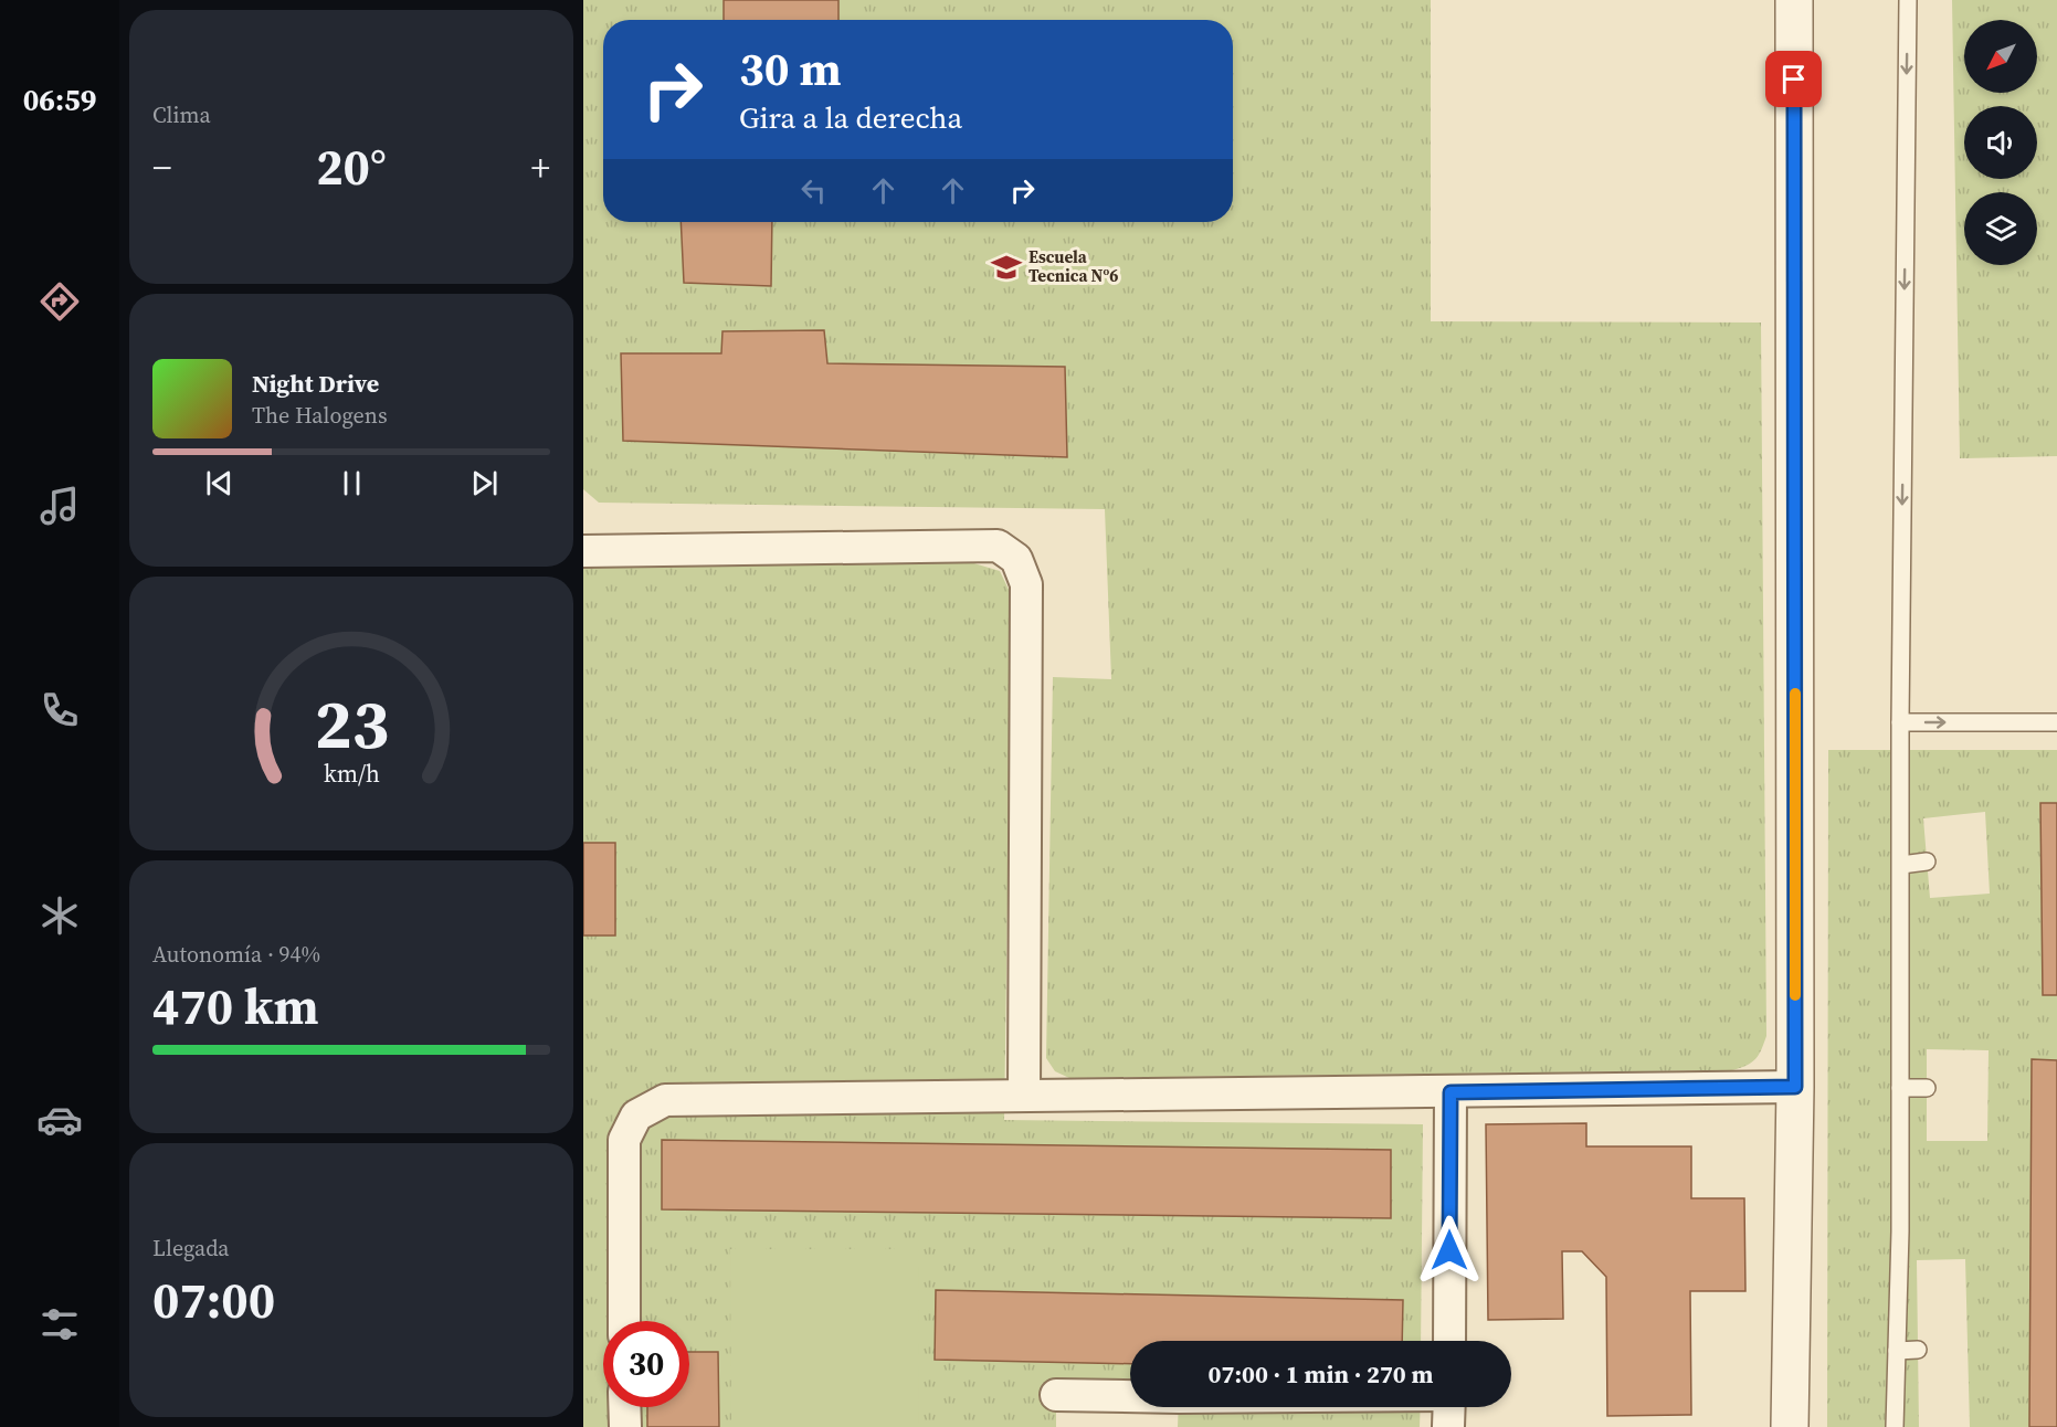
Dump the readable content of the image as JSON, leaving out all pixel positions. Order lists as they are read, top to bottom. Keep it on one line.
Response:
{"places":{"school or university":["Escuela Tecnica Nº6"]},"north":"bottom left","page":{"tabs":"06:59","tile":["Clima",["Autonomía · 94%","470 km"],["Llegada","07:00"]],"turn":["30 m","Gira a la derecha"],"heat":["−","20°","+"],"song":["Night Drive","The Halogens"],"limit":"30","trip":"07:00 · 1 min · 270 m","gauge":["23","km/h"]}}
